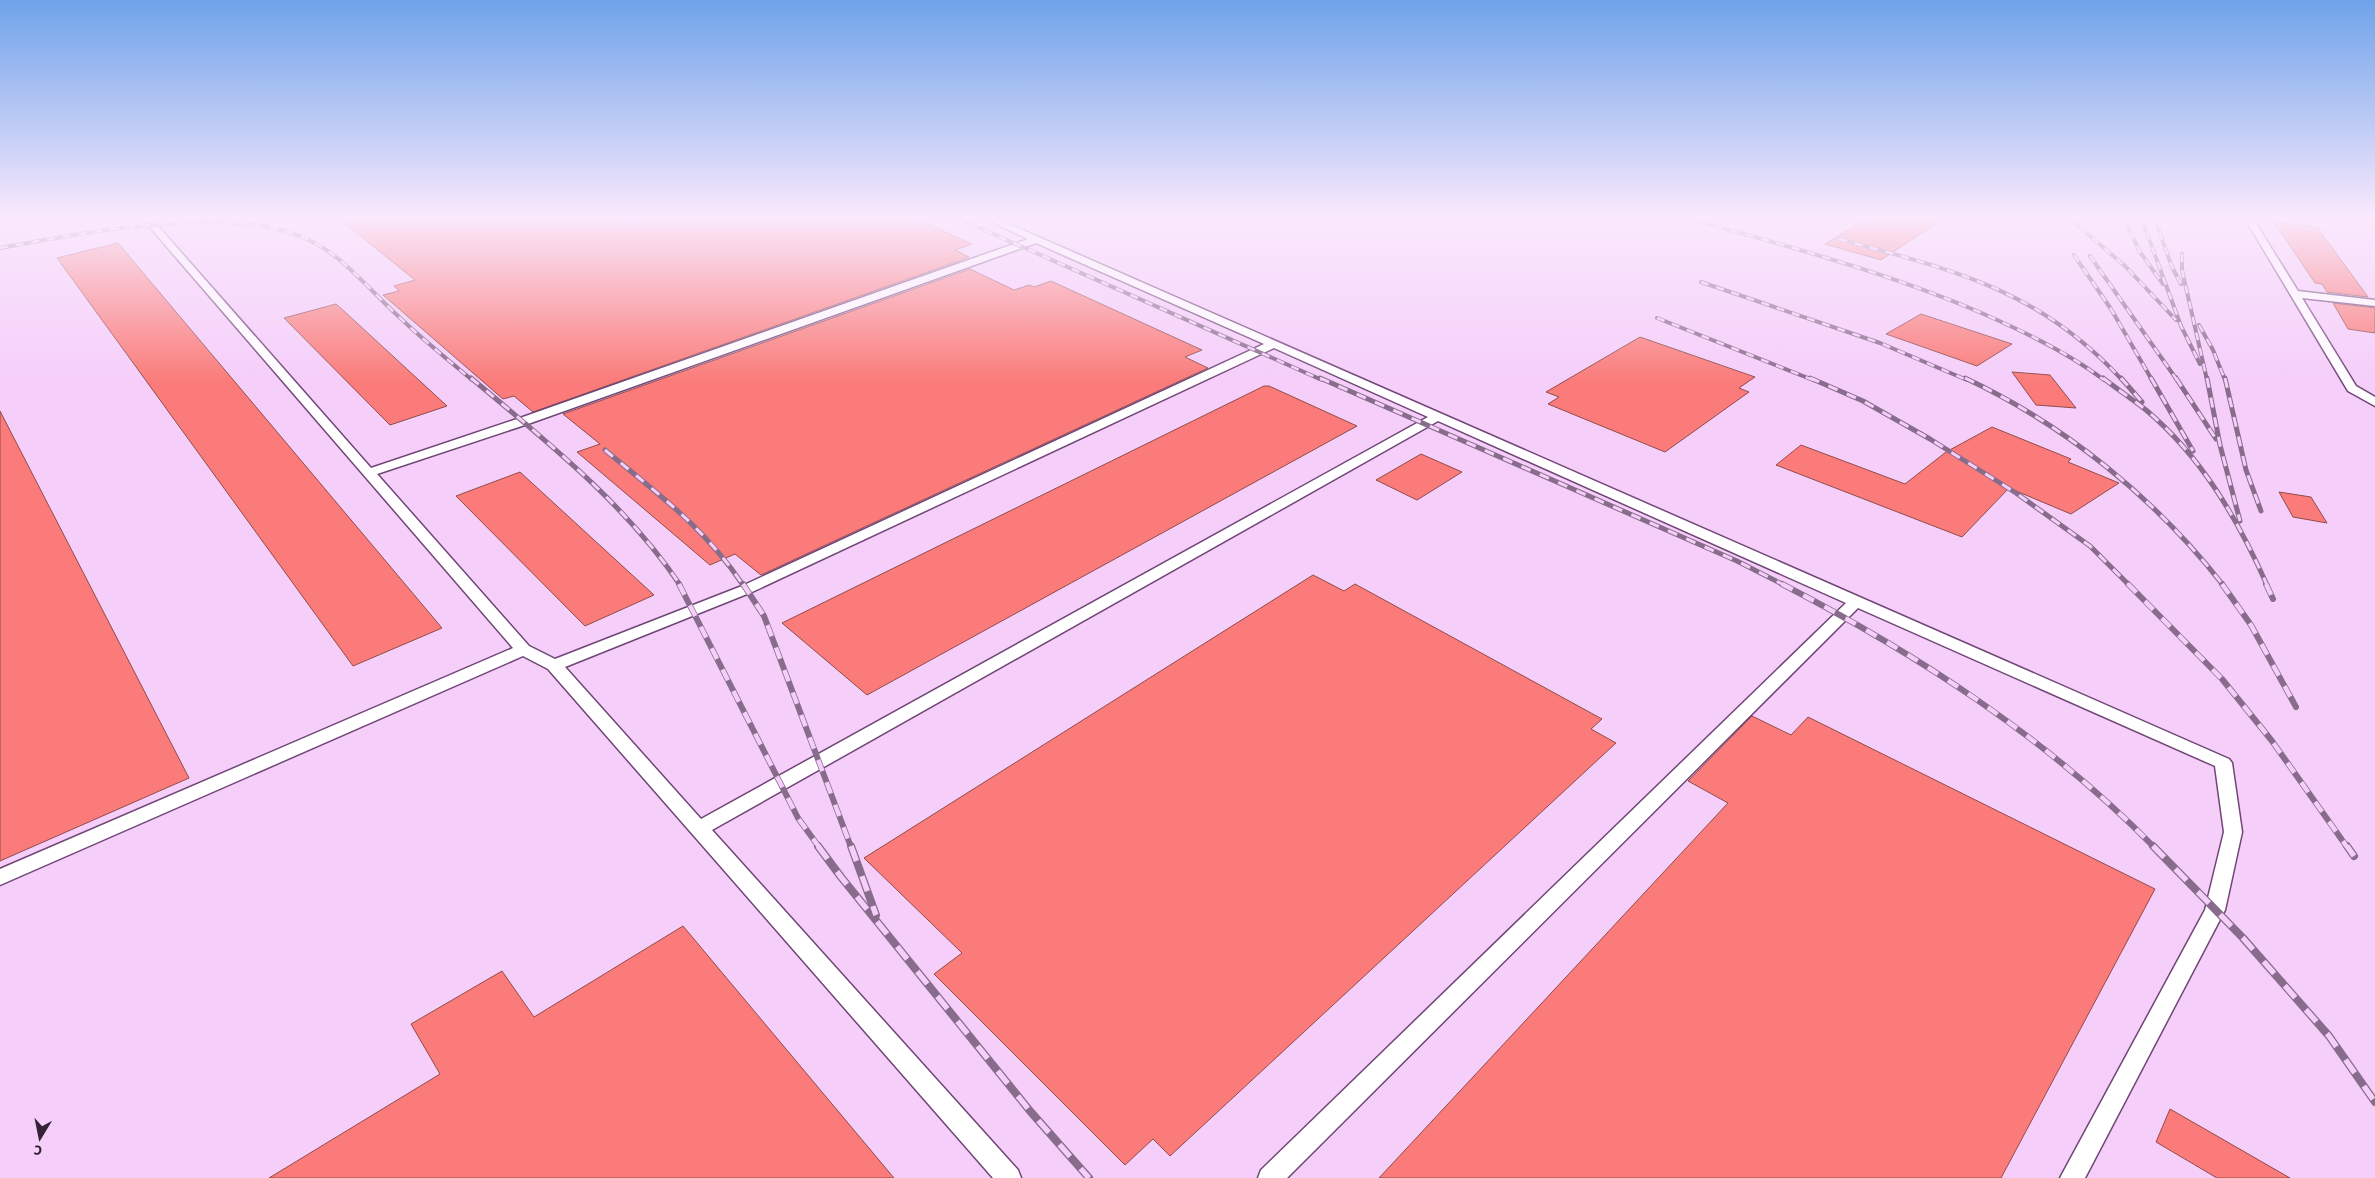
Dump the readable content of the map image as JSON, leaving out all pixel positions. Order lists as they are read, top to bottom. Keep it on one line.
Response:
{"north":"bottom"}
